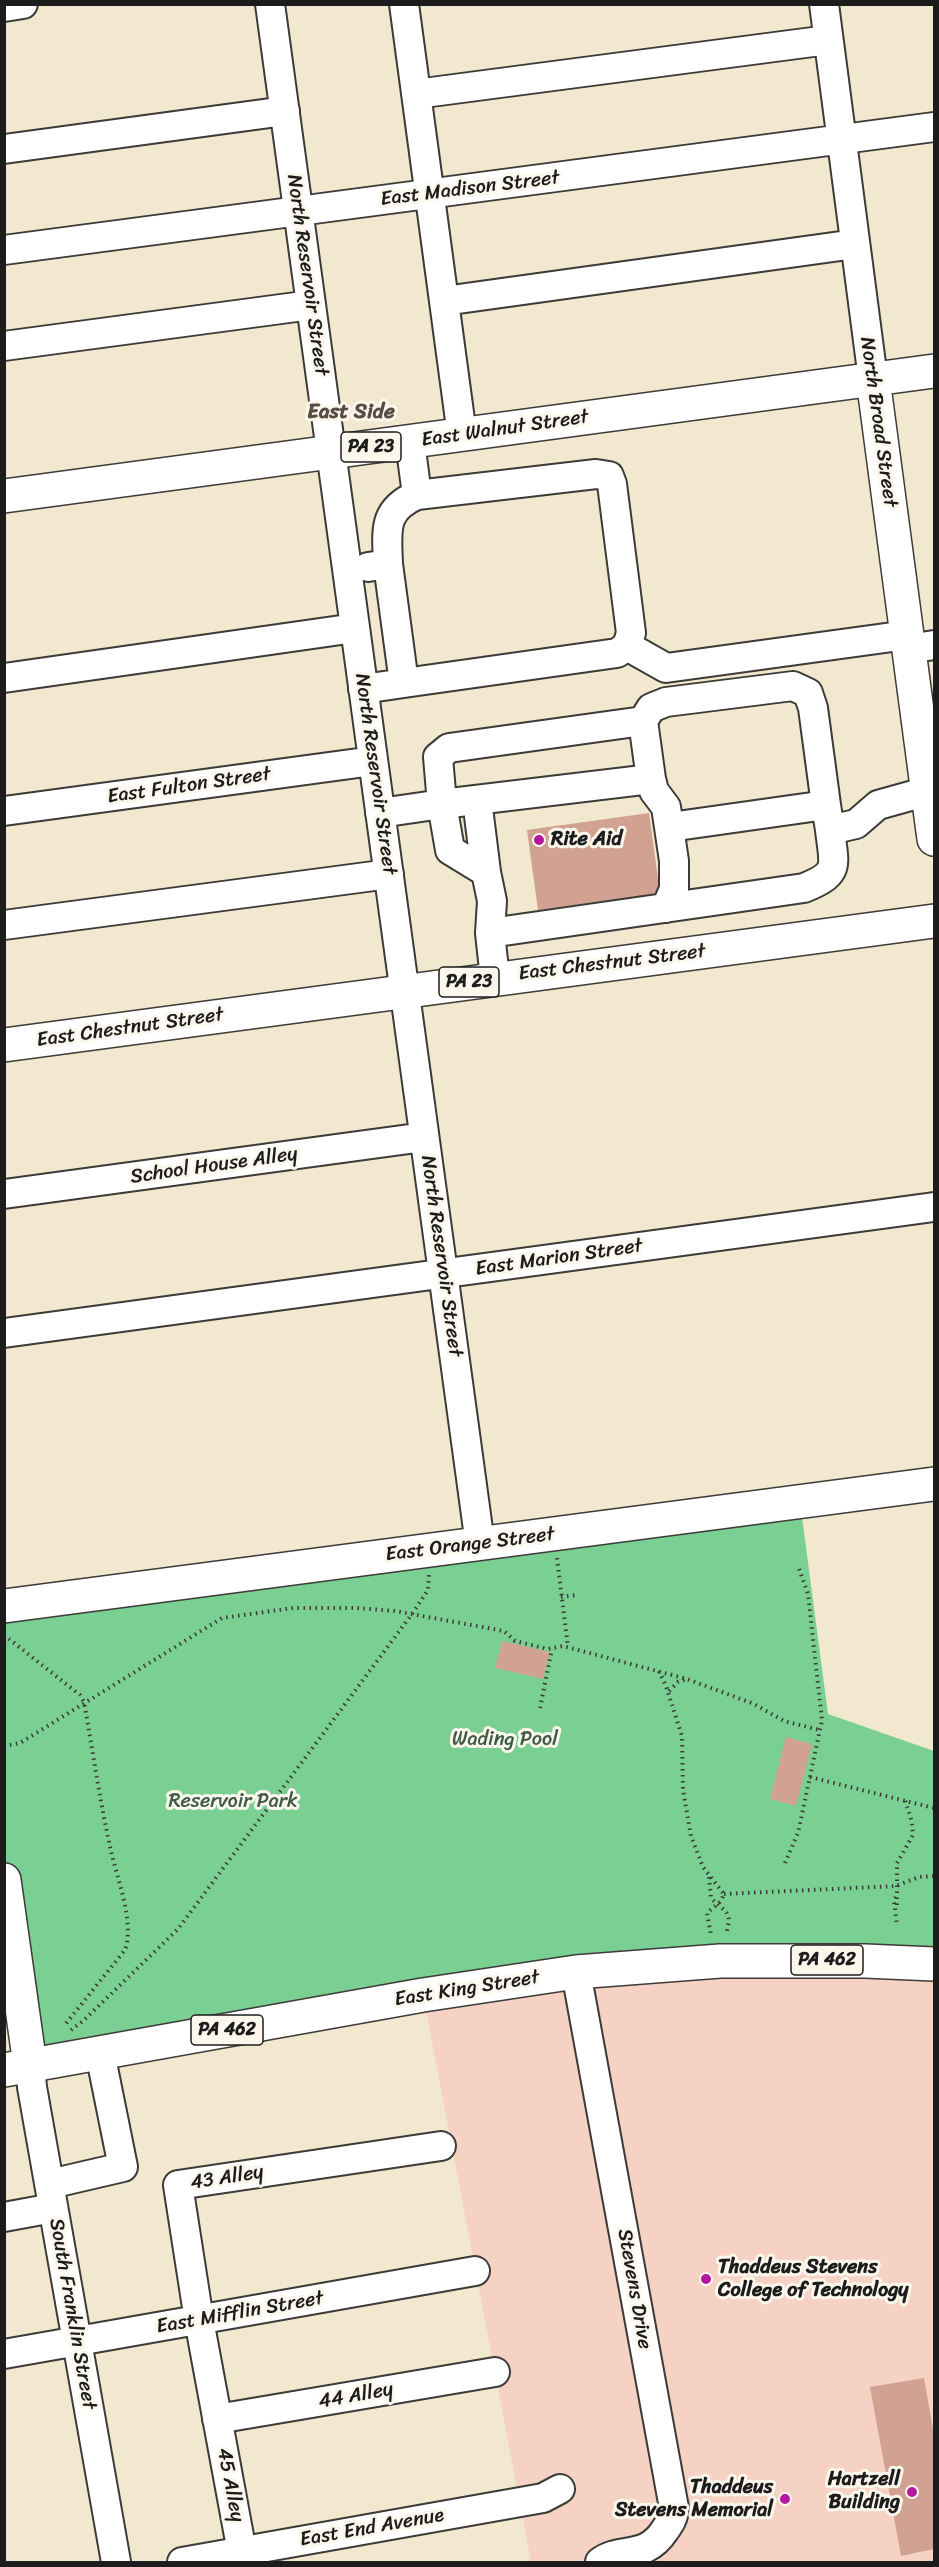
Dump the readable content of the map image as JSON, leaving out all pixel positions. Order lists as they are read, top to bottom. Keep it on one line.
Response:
{"streets":{"main road":["North Broad Street","East Walnut Street","PA 23","East Chestnut Street","East Orange Street","PA 462","East King Street"],"street":["East Madison Street","North Reservoir Street","East Fulton Street","School House Alley","East Marion Street","43 Alley","Stevens Drive","East Mifflin Street","South Franklin Street","44 Alley","45 Alley","East End Avenue"]},"crossings":[["East Madison Street","North Reservoir Street"],["East Madison Street","North Broad Street"],["North Reservoir Street","East Walnut Street"],["North Reservoir Street","East Fulton Street"],["North Reservoir Street","East Chestnut Street"],["North Reservoir Street","School House Alley"],["North Reservoir Street","East Marion Street"],["North Reservoir Street","East Orange Street"],["North Broad Street","East Walnut Street"],["East King Street","Stevens Drive"],["East King Street","South Franklin Street"],["43 Alley","East Mifflin Street"],["43 Alley","44 Alley"],["43 Alley","45 Alley"],["East Mifflin Street","South Franklin Street"],["44 Alley","45 Alley"],["45 Alley","East End Avenue"]],"districts":["East Side"],"parks":["Wading Pool","Reservoir Park"],"places":["Rite Aid","Thaddeus Stevens College of Technology","Hartzell Building","Thaddeus Stevens Memorial"]}
